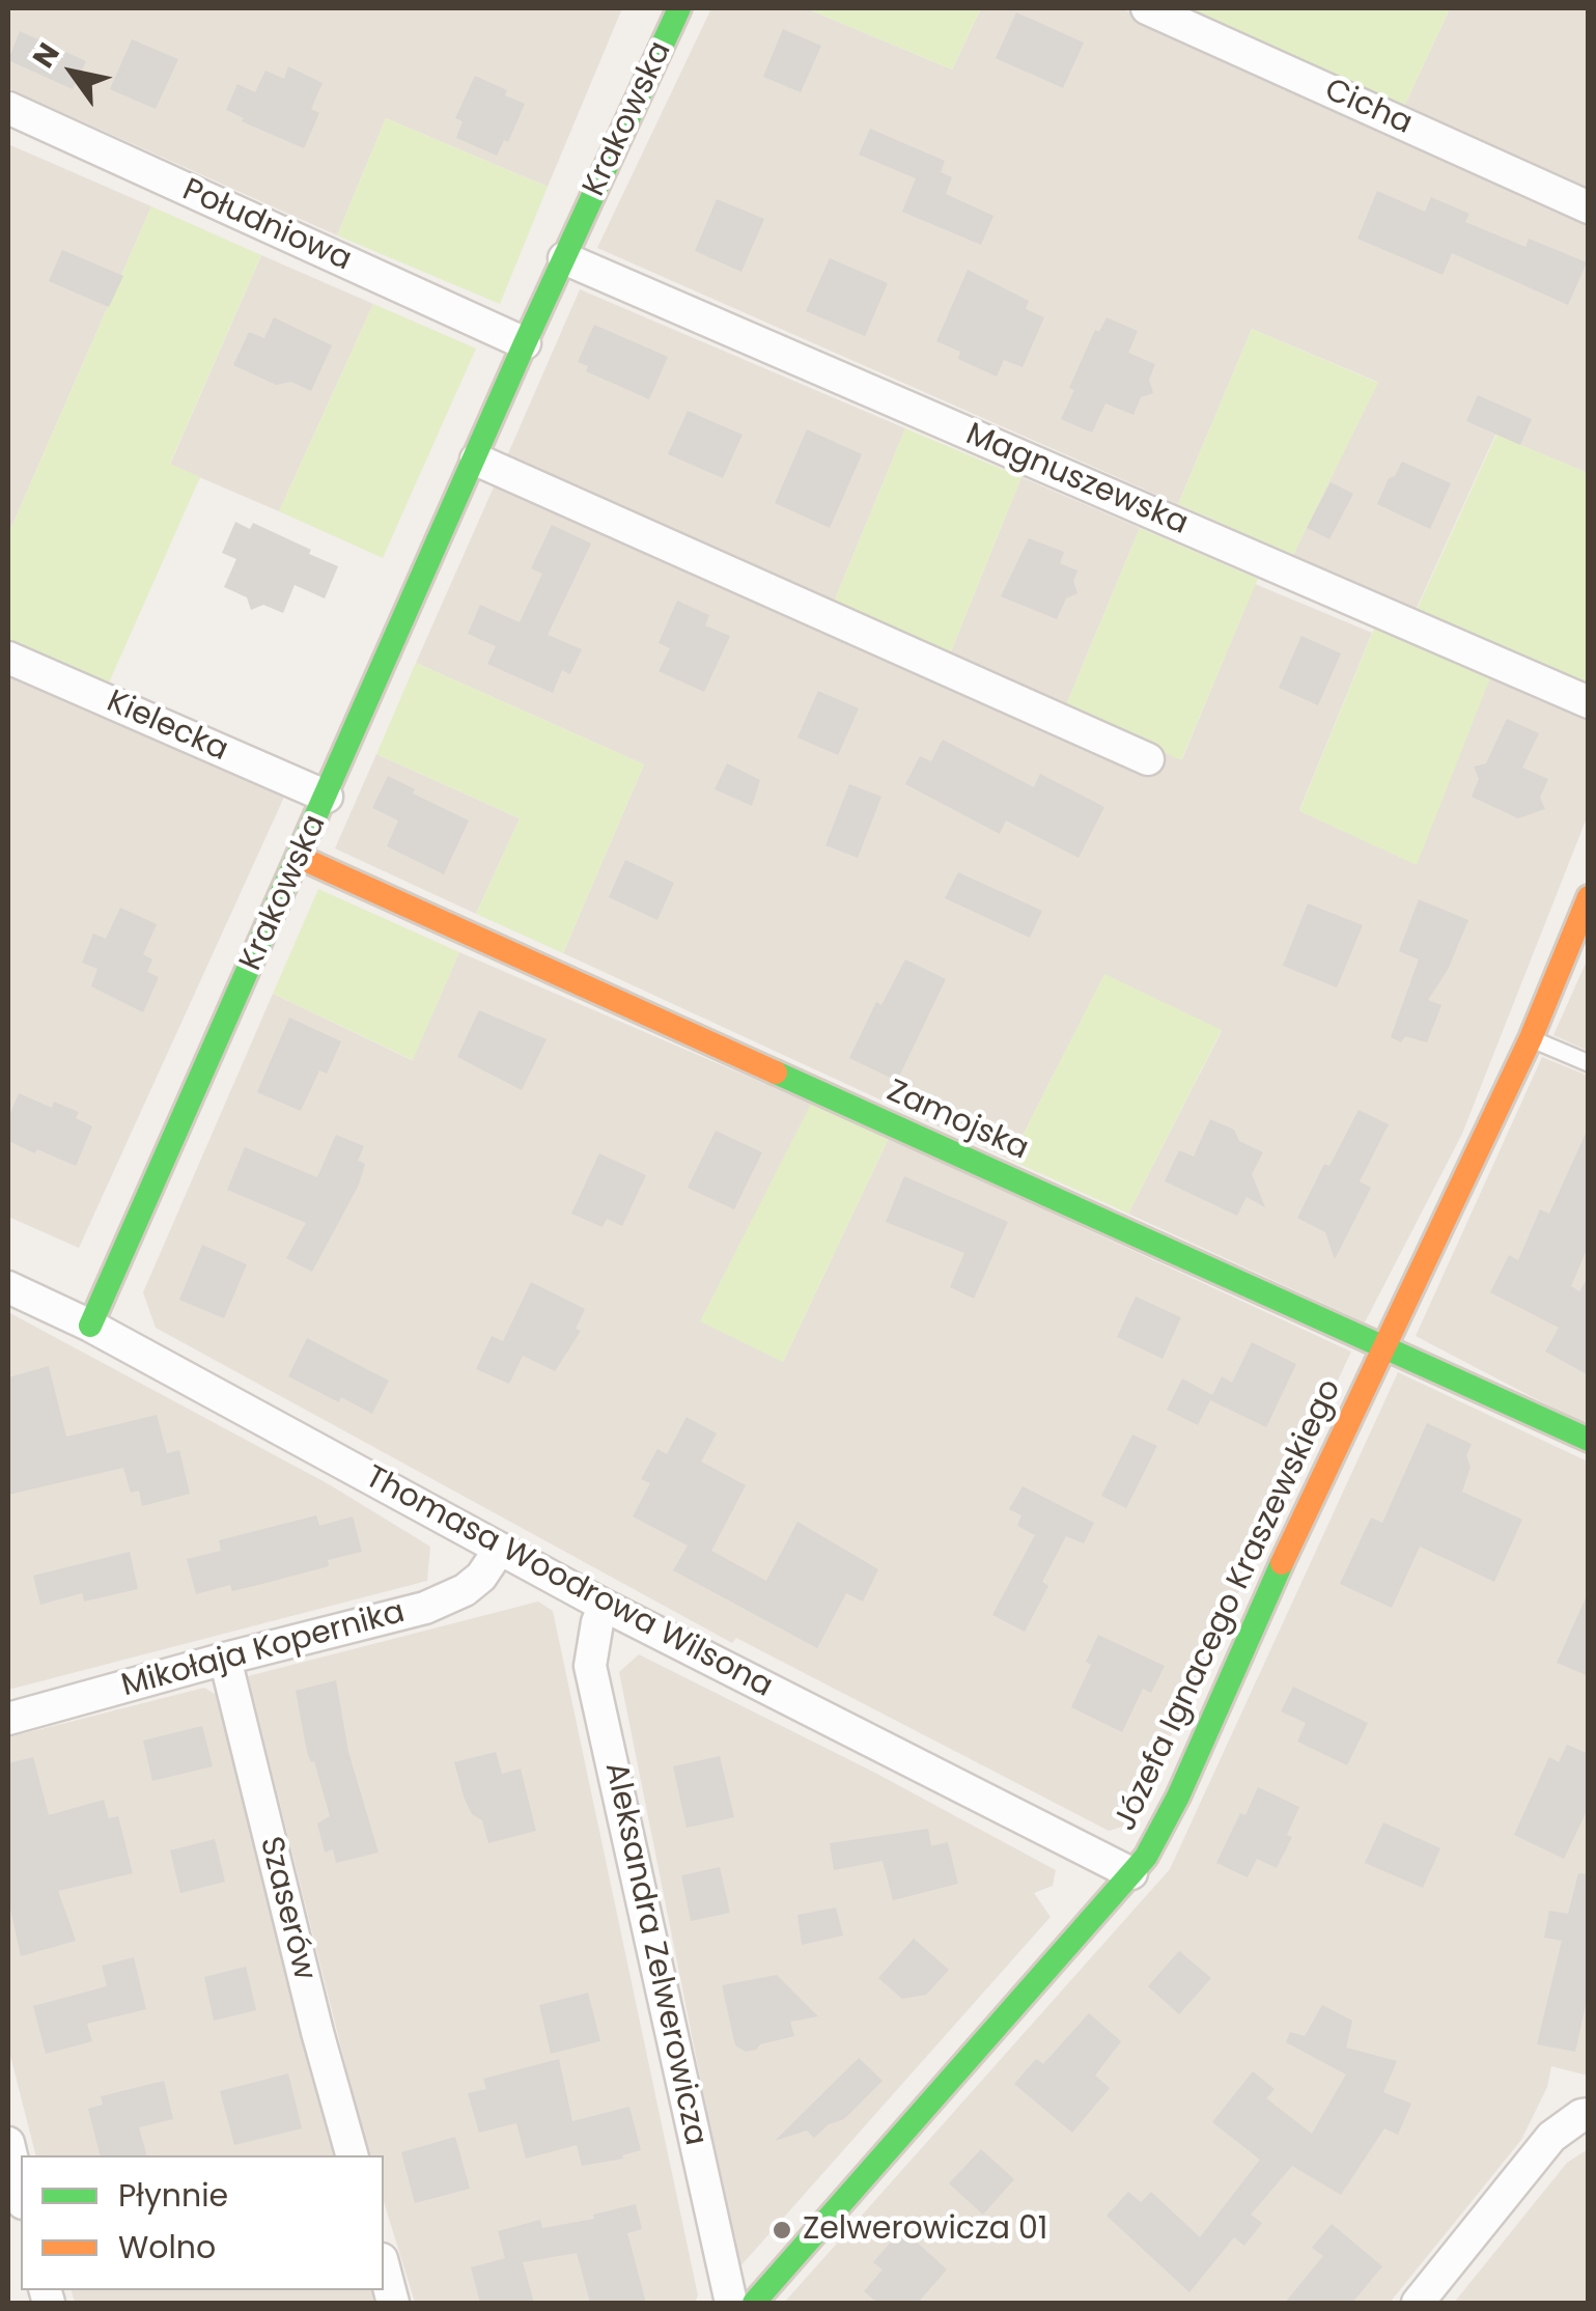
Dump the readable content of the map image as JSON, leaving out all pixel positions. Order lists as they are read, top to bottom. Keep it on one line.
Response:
{"streets":{"street":["Cicha","Krakowska","Południowa","Magnuszewska","Kielecka","Zamojska","Thomasa Woodrowa Wilsona","Józefa Ignacego Kraszewskiego","Mikołaja Kopernika","Szaserów","Aleksandra Zelwerowicza"]},"crossings":[["Krakowska","Południowa"],["Krakowska","Magnuszewska"],["Krakowska","Kielecka"],["Krakowska","Zamojska"],["Krakowska","Thomasa Woodrowa Wilsona"],["Zamojska","Józefa Ignacego Kraszewskiego"],["Thomasa Woodrowa Wilsona","Józefa Ignacego Kraszewskiego"],["Thomasa Woodrowa Wilsona","Mikołaja Kopernika"],["Thomasa Woodrowa Wilsona","Aleksandra Zelwerowicza"],["Mikołaja Kopernika","Szaserów"]],"places":["Zelwerowicza 01"],"legend":["Płynnie","Wolno"],"north":"top left"}
